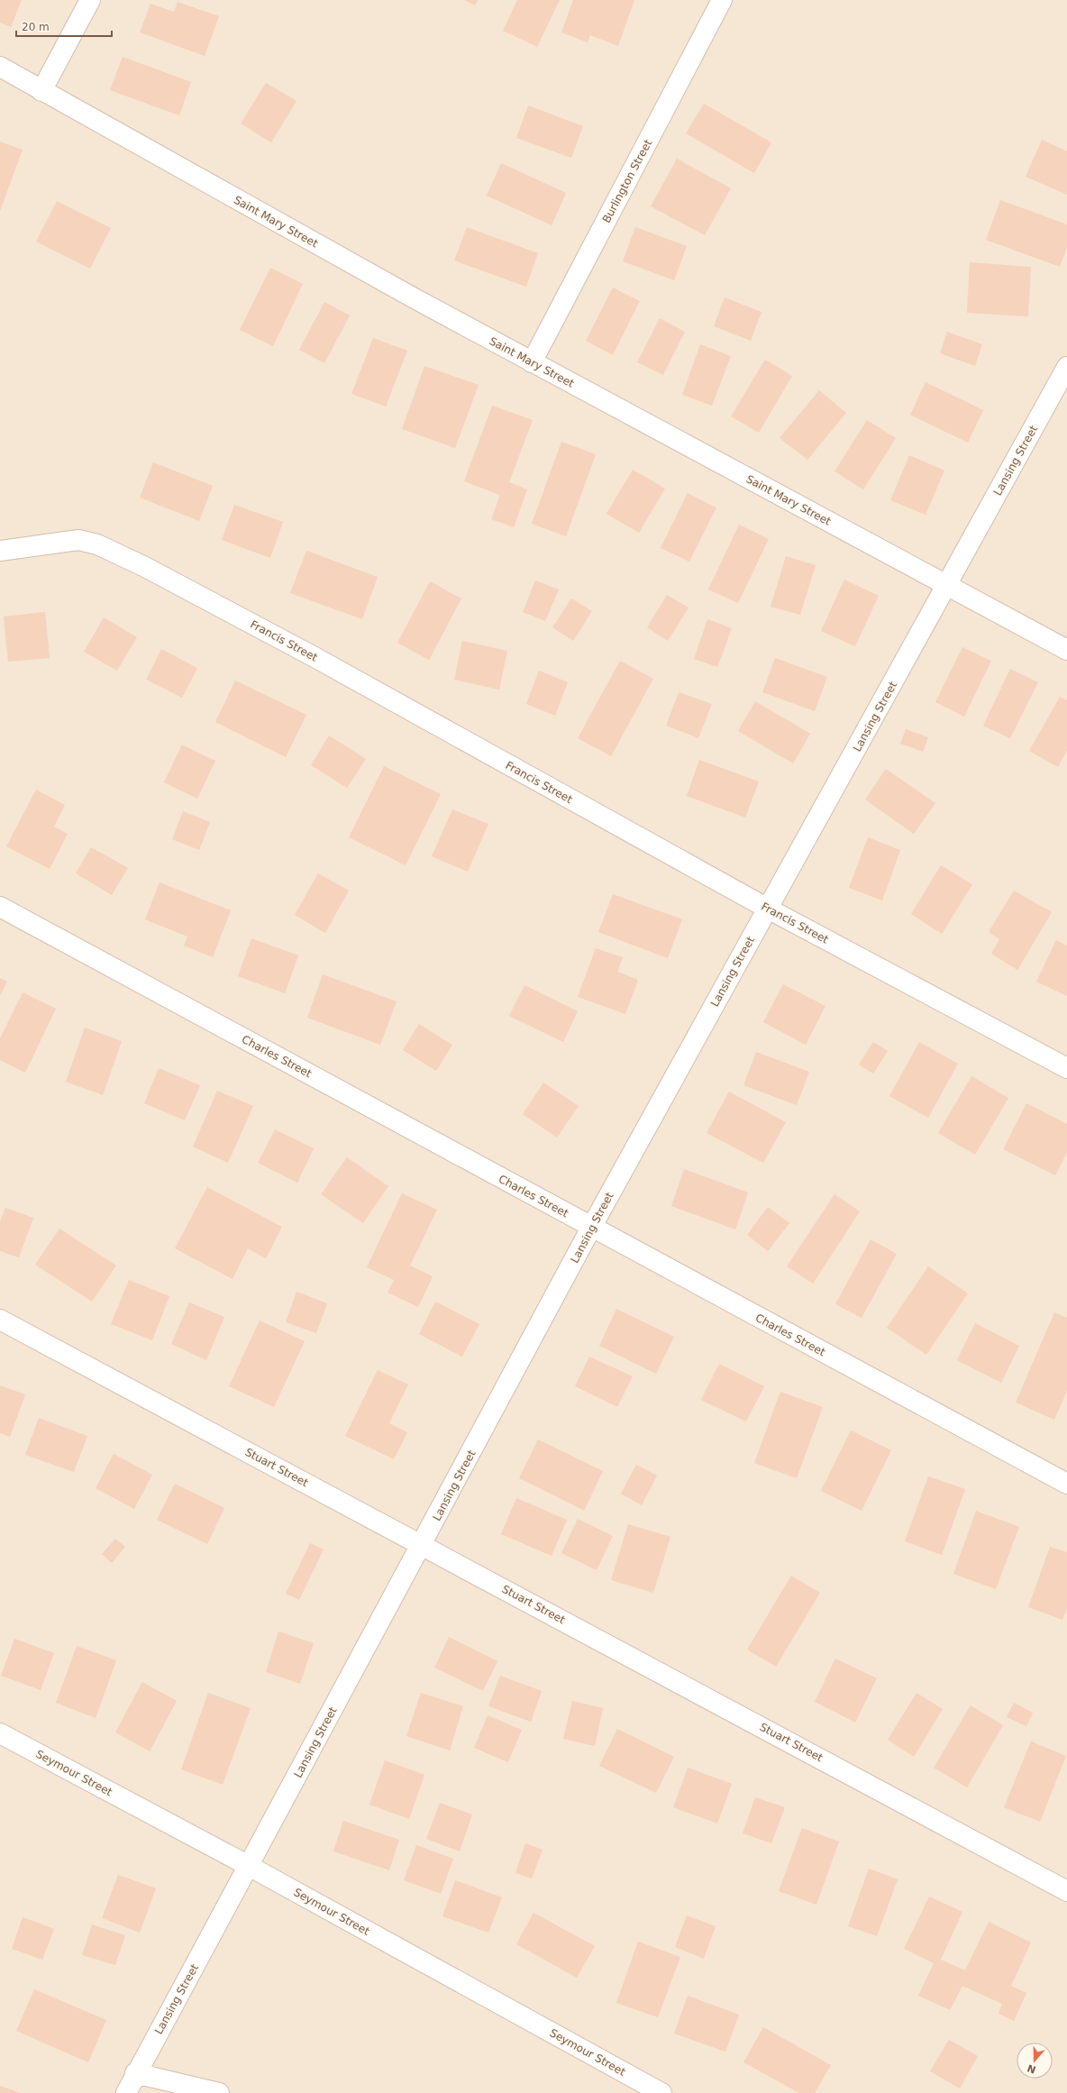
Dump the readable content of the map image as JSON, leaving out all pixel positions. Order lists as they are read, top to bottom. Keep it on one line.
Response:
{"streets":{"street":["Burlington Street","Saint Mary Street","Lansing Street","Francis Street","Charles Street","Stuart Street","Seymour Street"]},"crossings":[["Burlington Street","Saint Mary Street"],["Saint Mary Street","Lansing Street"],["Lansing Street","Francis Street"],["Lansing Street","Charles Street"],["Lansing Street","Stuart Street"],["Lansing Street","Seymour Street"]],"scale_bar":"20 m","north":"bottom"}
